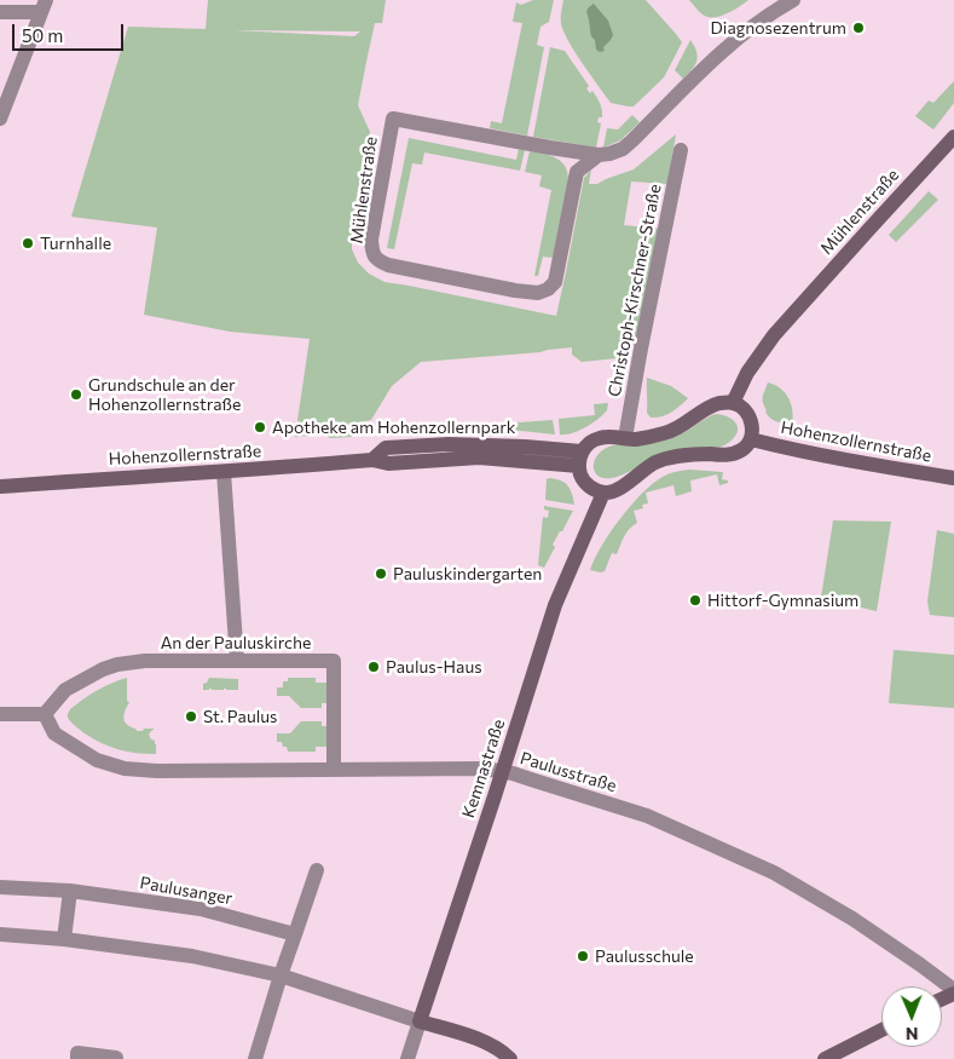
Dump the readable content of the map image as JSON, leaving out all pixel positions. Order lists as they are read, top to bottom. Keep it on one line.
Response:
{"streets":{"main road":["Mühlenstraße","Hohenzollernstraße","Kemnastraße"],"street":["Christoph-Kirschner-Straße","An der Pauluskirche","Paulusstraße","Paulusanger"]},"crossings":[["An der Pauluskirche","Paulusstraße"],["Kemnastraße","Paulusstraße"]],"places":["Diagnosezentrum","Turnhalle","Grundschule an der Hohenzollernstraße","Apotheke am Hohenzollernpark","Pauluskindergarten","Hittorf-Gymnasium","Paulus-Haus","St. Paulus","Paulusschule"],"scale_bar":"50 m","north":"bottom"}
